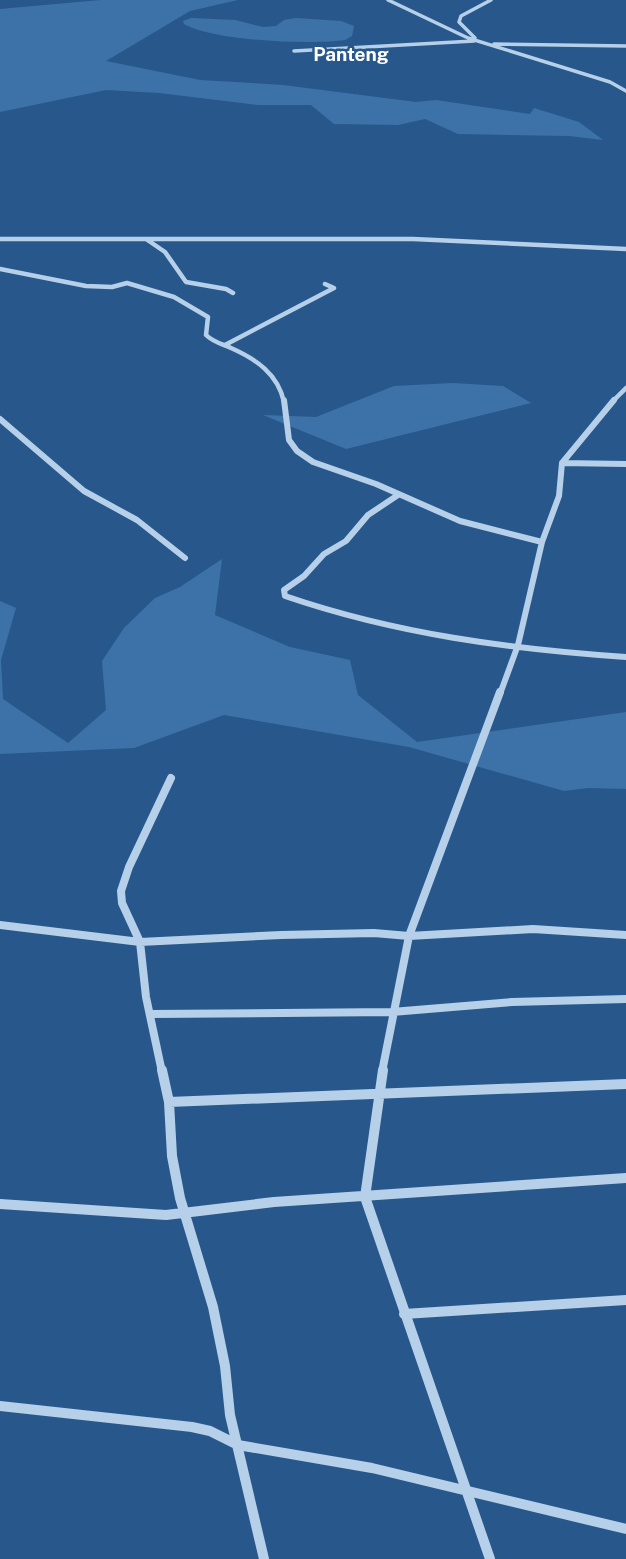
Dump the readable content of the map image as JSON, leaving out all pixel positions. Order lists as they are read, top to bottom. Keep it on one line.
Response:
{"districts":["Panteng"]}
